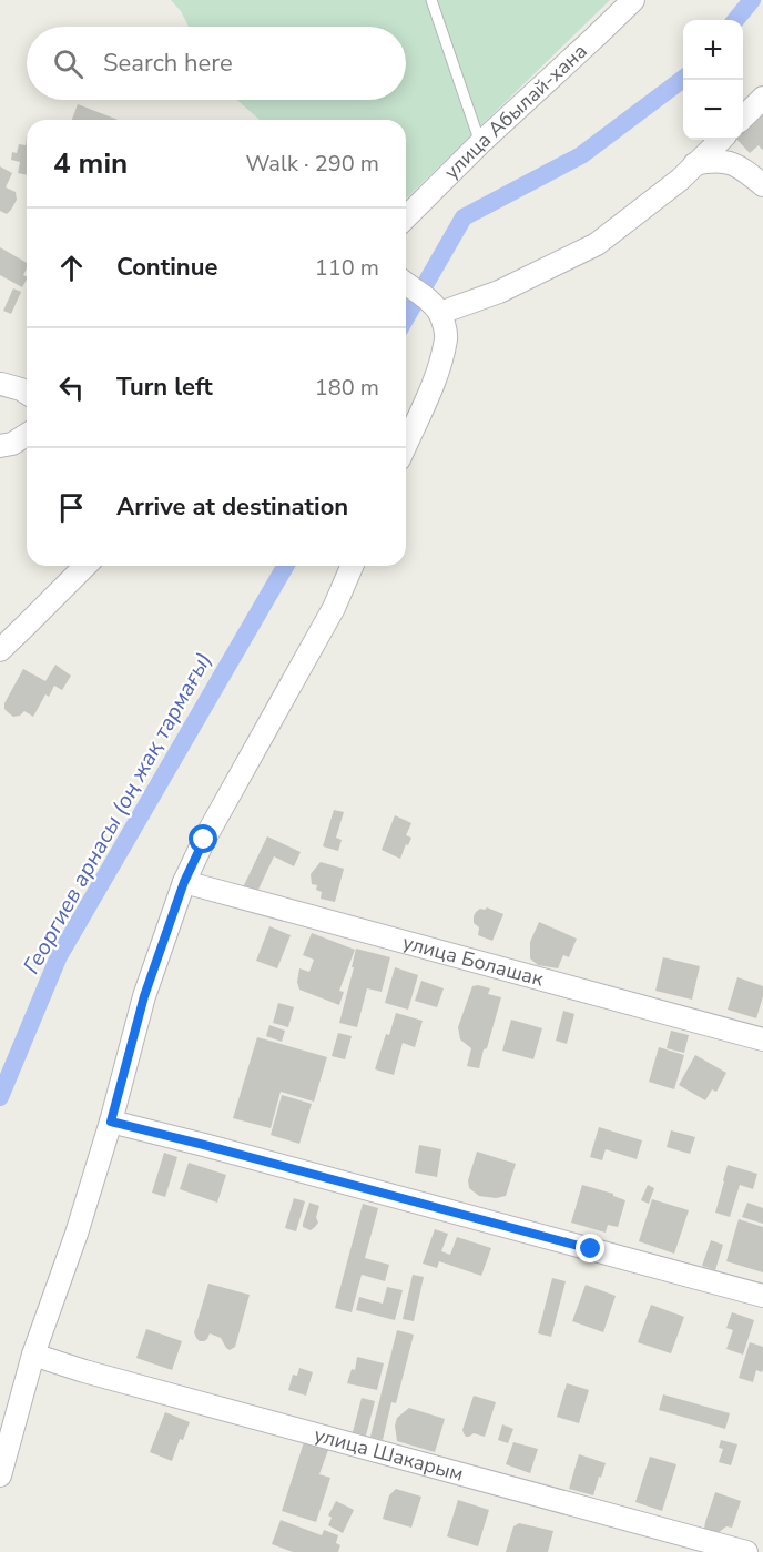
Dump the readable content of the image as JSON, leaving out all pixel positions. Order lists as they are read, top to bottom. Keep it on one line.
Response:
{"streets":{"street":["улица Абылай-хана","улица Болашак","улица Шакарым"]},"water":["Георгиев арнасы (оң жақ тармағы)"],"page":{"map_buttons":["+","−"],"search":"Search here","heading":["4 min","Walk · 290 m"],"list":[["Continue","110 m"],["Turn left","180 m"],"Arrive at destination"]}}
